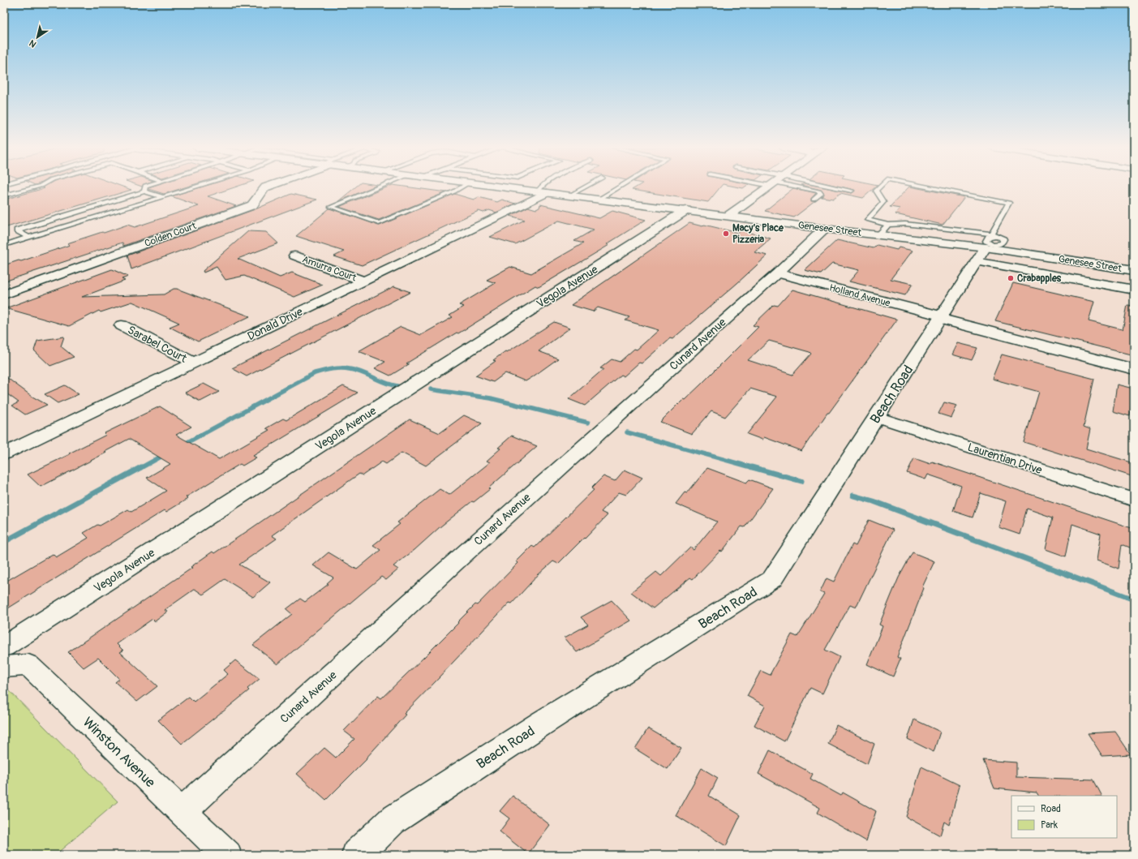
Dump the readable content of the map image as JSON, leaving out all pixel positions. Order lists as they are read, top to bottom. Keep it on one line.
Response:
{"streets":{"main road":["Genesee Street","Beach Road"],"street":["Colden Court","Amurra Court","Vegola Avenue","Holland Avenue","Donald Drive","Sarabel Court","Cunard Avenue","Laurentian Drive","Winston Avenue"]},"crossings":[["Genesee Street","Vegola Avenue"],["Genesee Street","Donald Drive"],["Genesee Street","Cunard Avenue"],["Genesee Street","Beach Road"],["Amurra Court","Donald Drive"],["Holland Avenue","Cunard Avenue"],["Holland Avenue","Beach Road"],["Donald Drive","Sarabel Court"],["Cunard Avenue","Winston Avenue"],["Beach Road","Laurentian Drive"]],"places":["Macy’s Place Pizzeria","Crabapples"],"legend":["Road","Park"],"north":"bottom left"}
